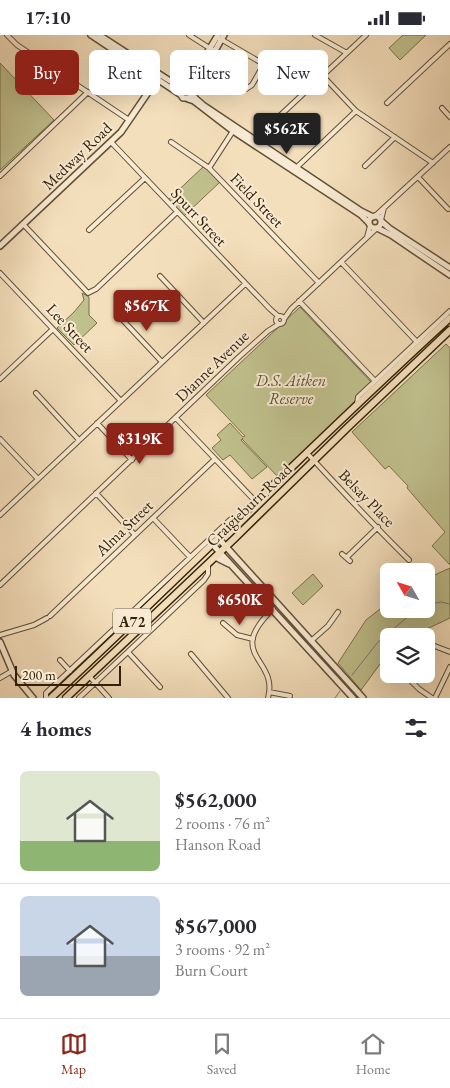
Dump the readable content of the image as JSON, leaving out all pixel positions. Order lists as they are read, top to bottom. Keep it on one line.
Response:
{"streets":{"main road":["Craigieburn Road","A72"],"street":["Medway Road","Field Street","Spurr Street","Lee Street","Dianne Avenue","Belsay Place","Alma Street"]},"crossings":[["Medway Road","Spurr Street"],["Field Street","Dianne Avenue"],["Spurr Street","Dianne Avenue"],["Belsay Place","Craigieburn Road"]],"parks":["D.S. Aitken Reserve"],"scale_bar":"200 m","north":"top left","page":{"status":"17:10","chip":["Buy","Rent","Filters","New"],"price":["$562K","$567K","$319K","$650K"],"scale":"200 m","heading":"4 homes","list":[{"name":"$562,000","note":"2 rooms · 76 m² · Hanson Road"},{"name":"$567,000","note":"3 rooms · 92 m² · Burn Court"}],"tabs":["Map","Saved","Home"]}}
